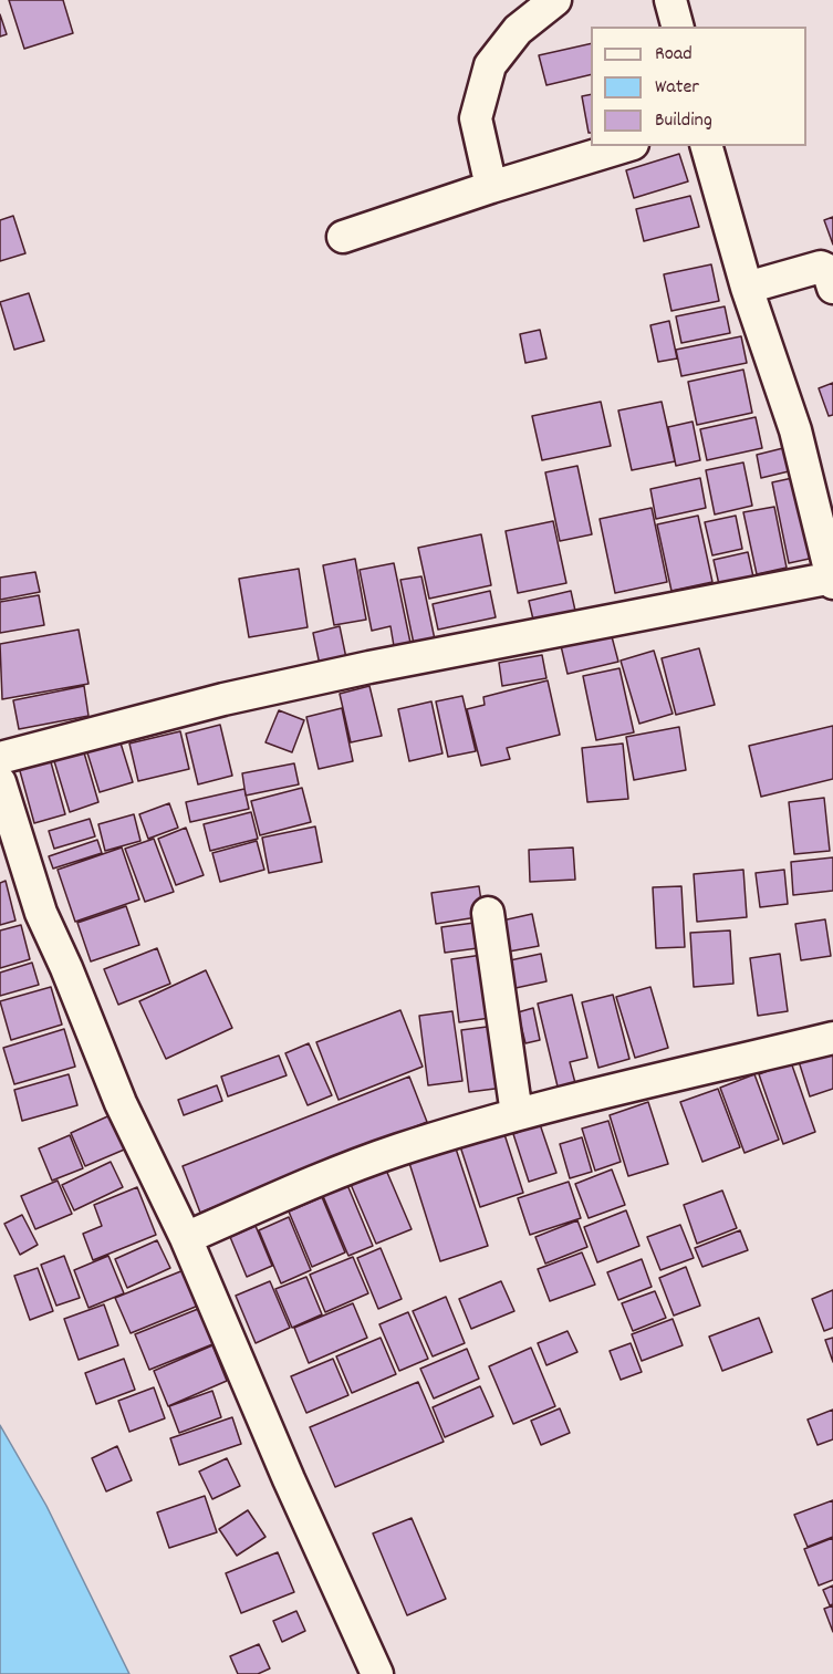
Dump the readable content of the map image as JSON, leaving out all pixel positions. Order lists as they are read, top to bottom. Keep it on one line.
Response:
{"legend":["Road","Water","Building"]}
